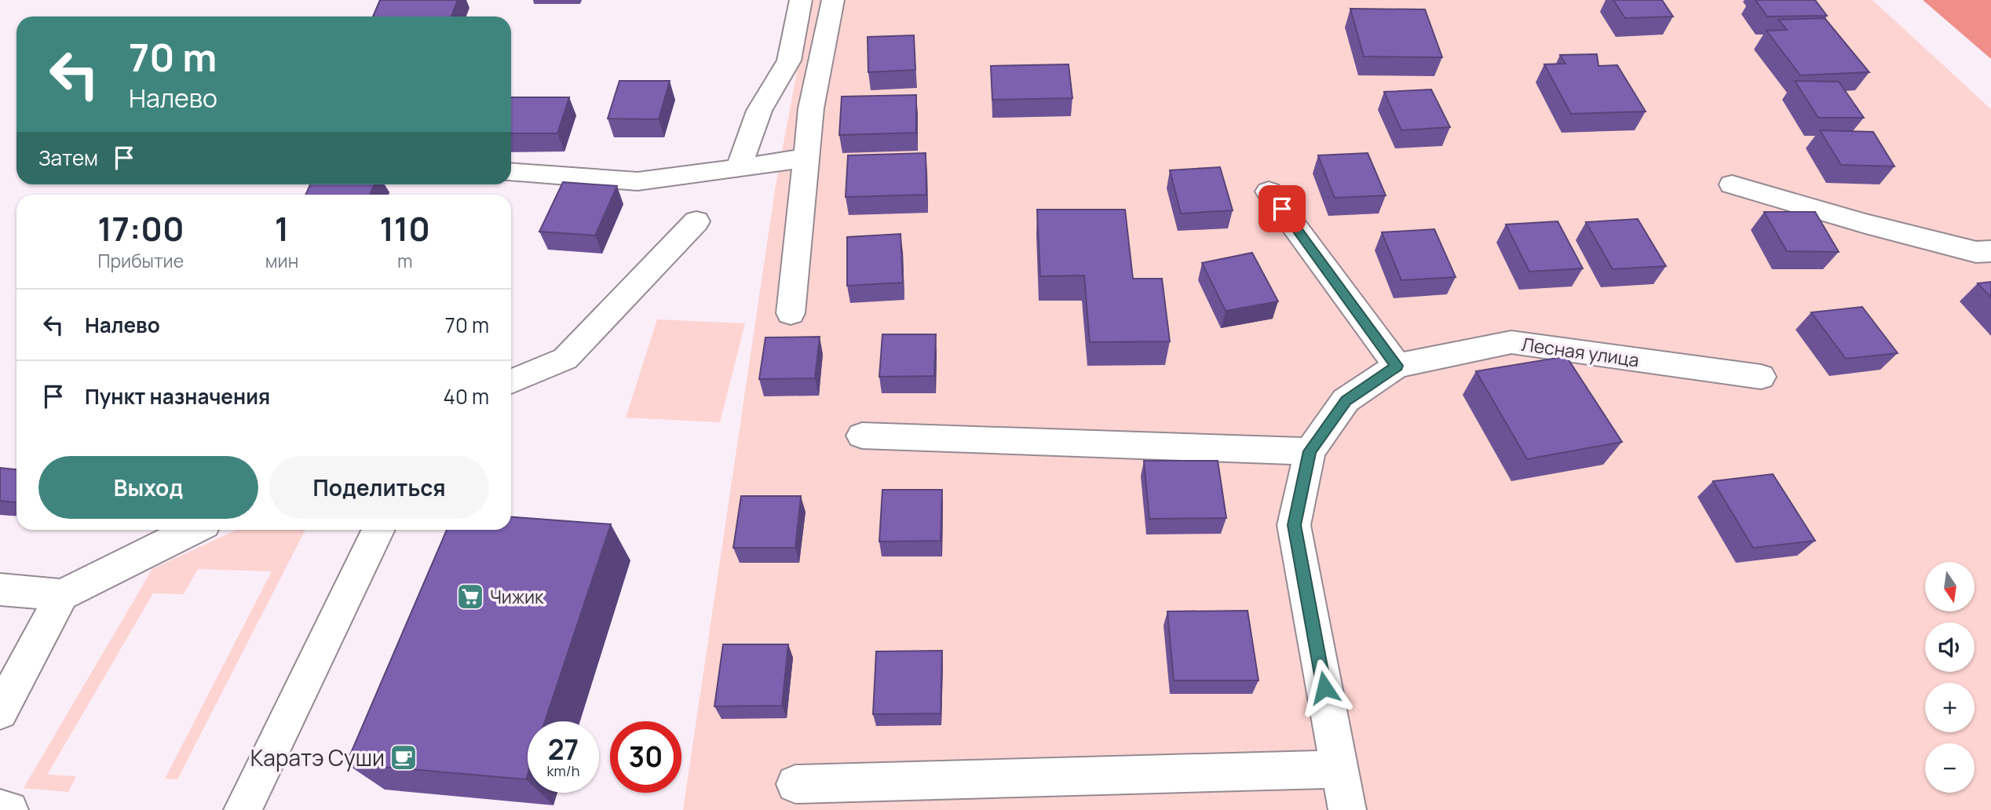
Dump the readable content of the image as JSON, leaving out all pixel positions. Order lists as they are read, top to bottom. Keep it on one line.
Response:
{"streets":{"street":["Лесная улица"]},"places":{"supermarket":["Чижик"],"cafe":["Каратэ Суши"]},"north":"bottom","page":{"turn":["70 m","Налево"],"then":"Затем","eta":["17:00","Прибытие","1","мин","110","m"],"list":[{"name":"Налево","value":"70 m"},{"name":"Пункт назначения","value":"40 m"}],"buttons":["Выход","Поделиться"],"map_buttons":["+","−"],"speed":"27 km/h","limit":"30"}}
